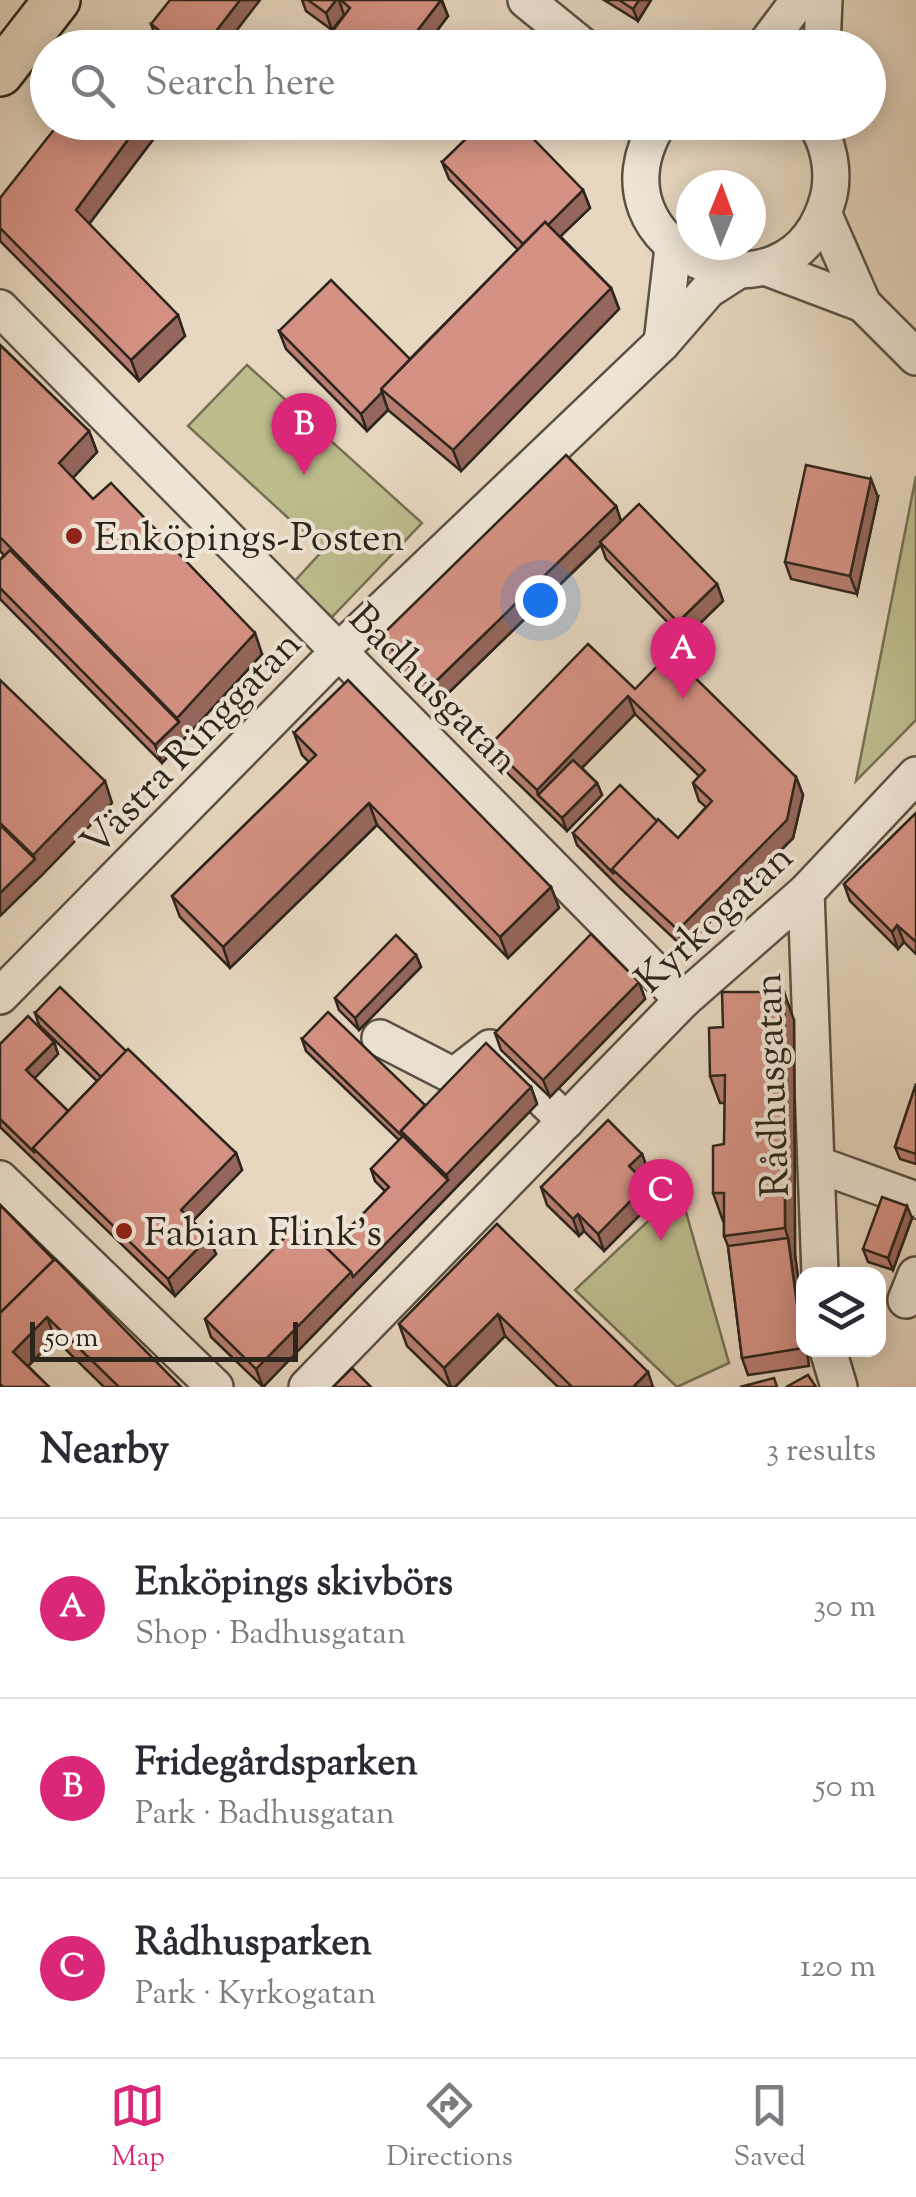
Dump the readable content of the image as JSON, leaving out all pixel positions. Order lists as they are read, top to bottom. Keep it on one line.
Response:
{"streets":{"street":["Badhusgatan","Västra Ringgatan","Kyrkogatan","Rådhusgatan"]},"crossings":[["Badhusgatan","Västra Ringgatan"],["Badhusgatan","Kyrkogatan"],["Kyrkogatan","Rådhusgatan"]],"places":["Enköpings-Posten","Fabian Flink's"],"scale_bar":"50 m","north":"top","page":{"search":"Search here","pins":["B","A","C"],"scale":"50 m","heading":["Nearby","3 results"],"list":[{"mark":"A","name":"Enköpings skivbörs","note":"Shop · Badhusgatan","value":"30 m"},{"mark":"B","name":"Fridegårdsparken","note":"Park · Badhusgatan","value":"50 m"},{"mark":"C","name":"Rådhusparken","note":"Park · Kyrkogatan","value":"120 m"}],"nav":["Map","Directions","Saved"]}}
